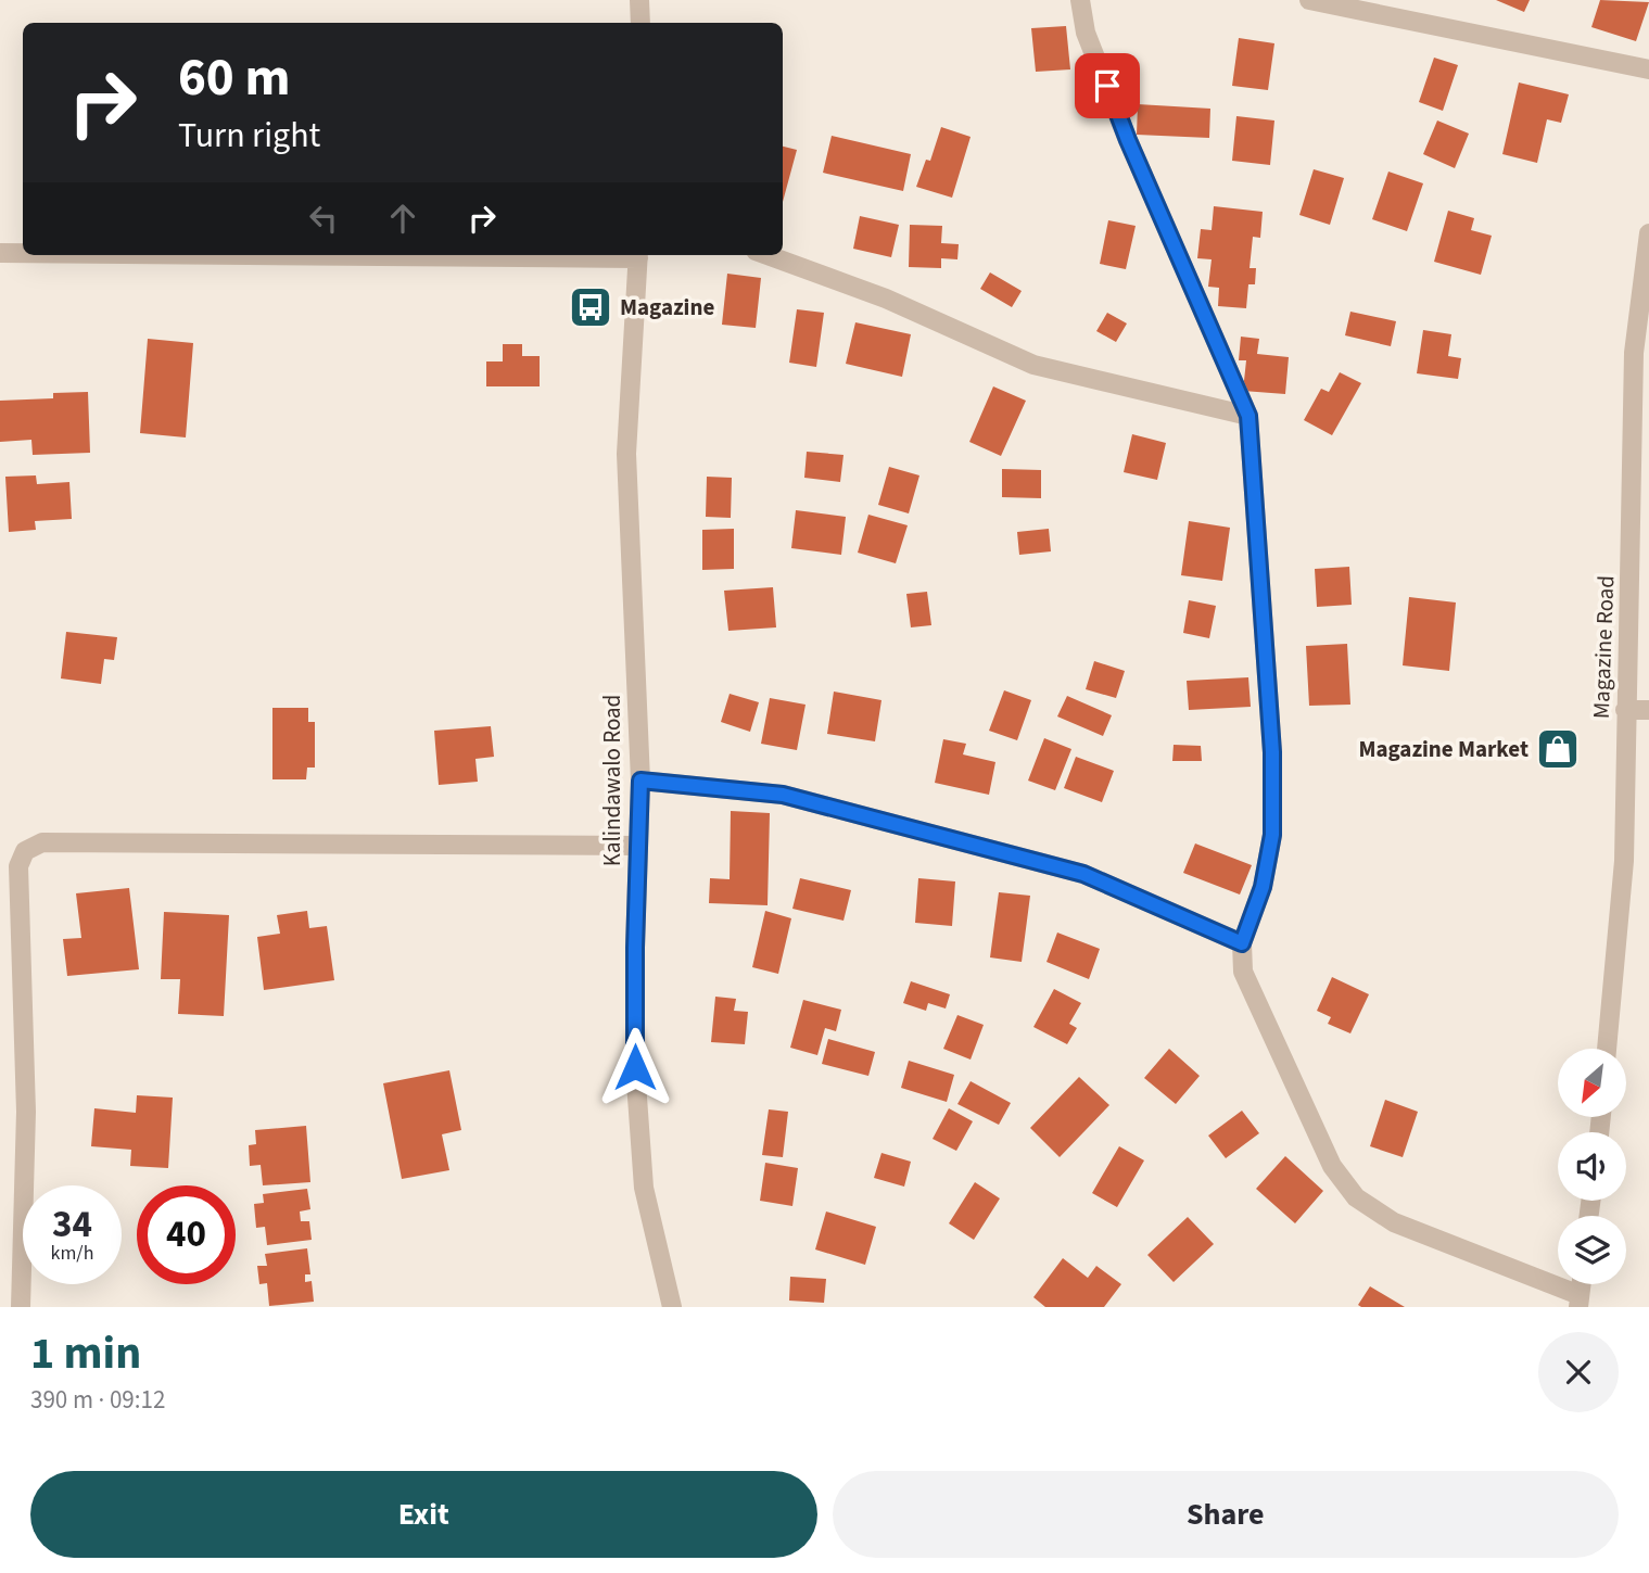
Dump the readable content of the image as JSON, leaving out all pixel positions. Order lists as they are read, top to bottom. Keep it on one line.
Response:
{"streets":{"street":["Magazine Road","Kalindawalo Road"]},"places":{"bus stop":["Magazine"],"shop":["Magazine Market"]},"north":"bottom left","page":{"turn":["60 m","Turn right"],"speed":"34 km/h","limit":"40","heading":["1 min","390 m · 09:12"],"buttons":["Exit","Share"]}}
